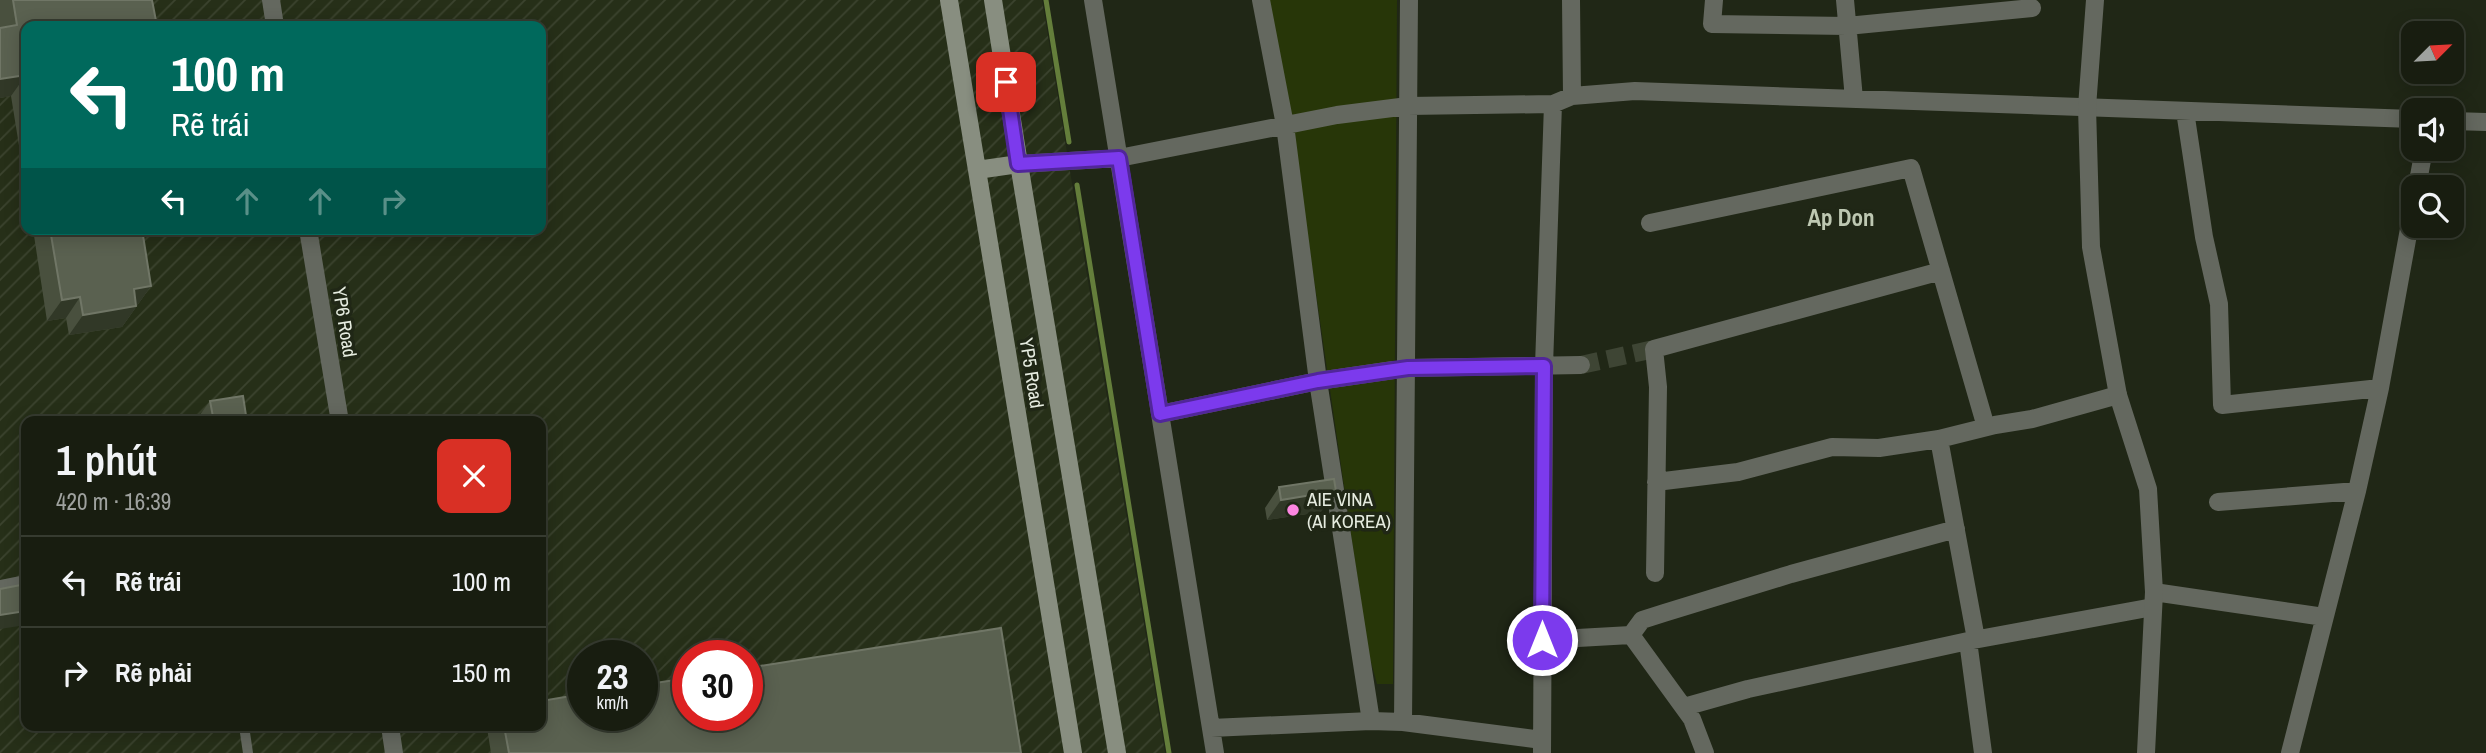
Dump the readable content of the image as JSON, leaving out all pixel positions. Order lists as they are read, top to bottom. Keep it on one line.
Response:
{"streets":{"main road":["YP5 Road"],"street":["YP6 Road"]},"districts":["Ap Don"],"places":["AIE VINA (AI KOREA)"],"north":"top right","page":{"turn":["100 m","Rẽ trái"],"heading":["1 phút","420 m · 16:39"],"list":[{"name":"Rẽ trái","value":"100 m"},{"name":"Rẽ phải","value":"150 m"}],"speed":"23 km/h","limit":"30"}}
